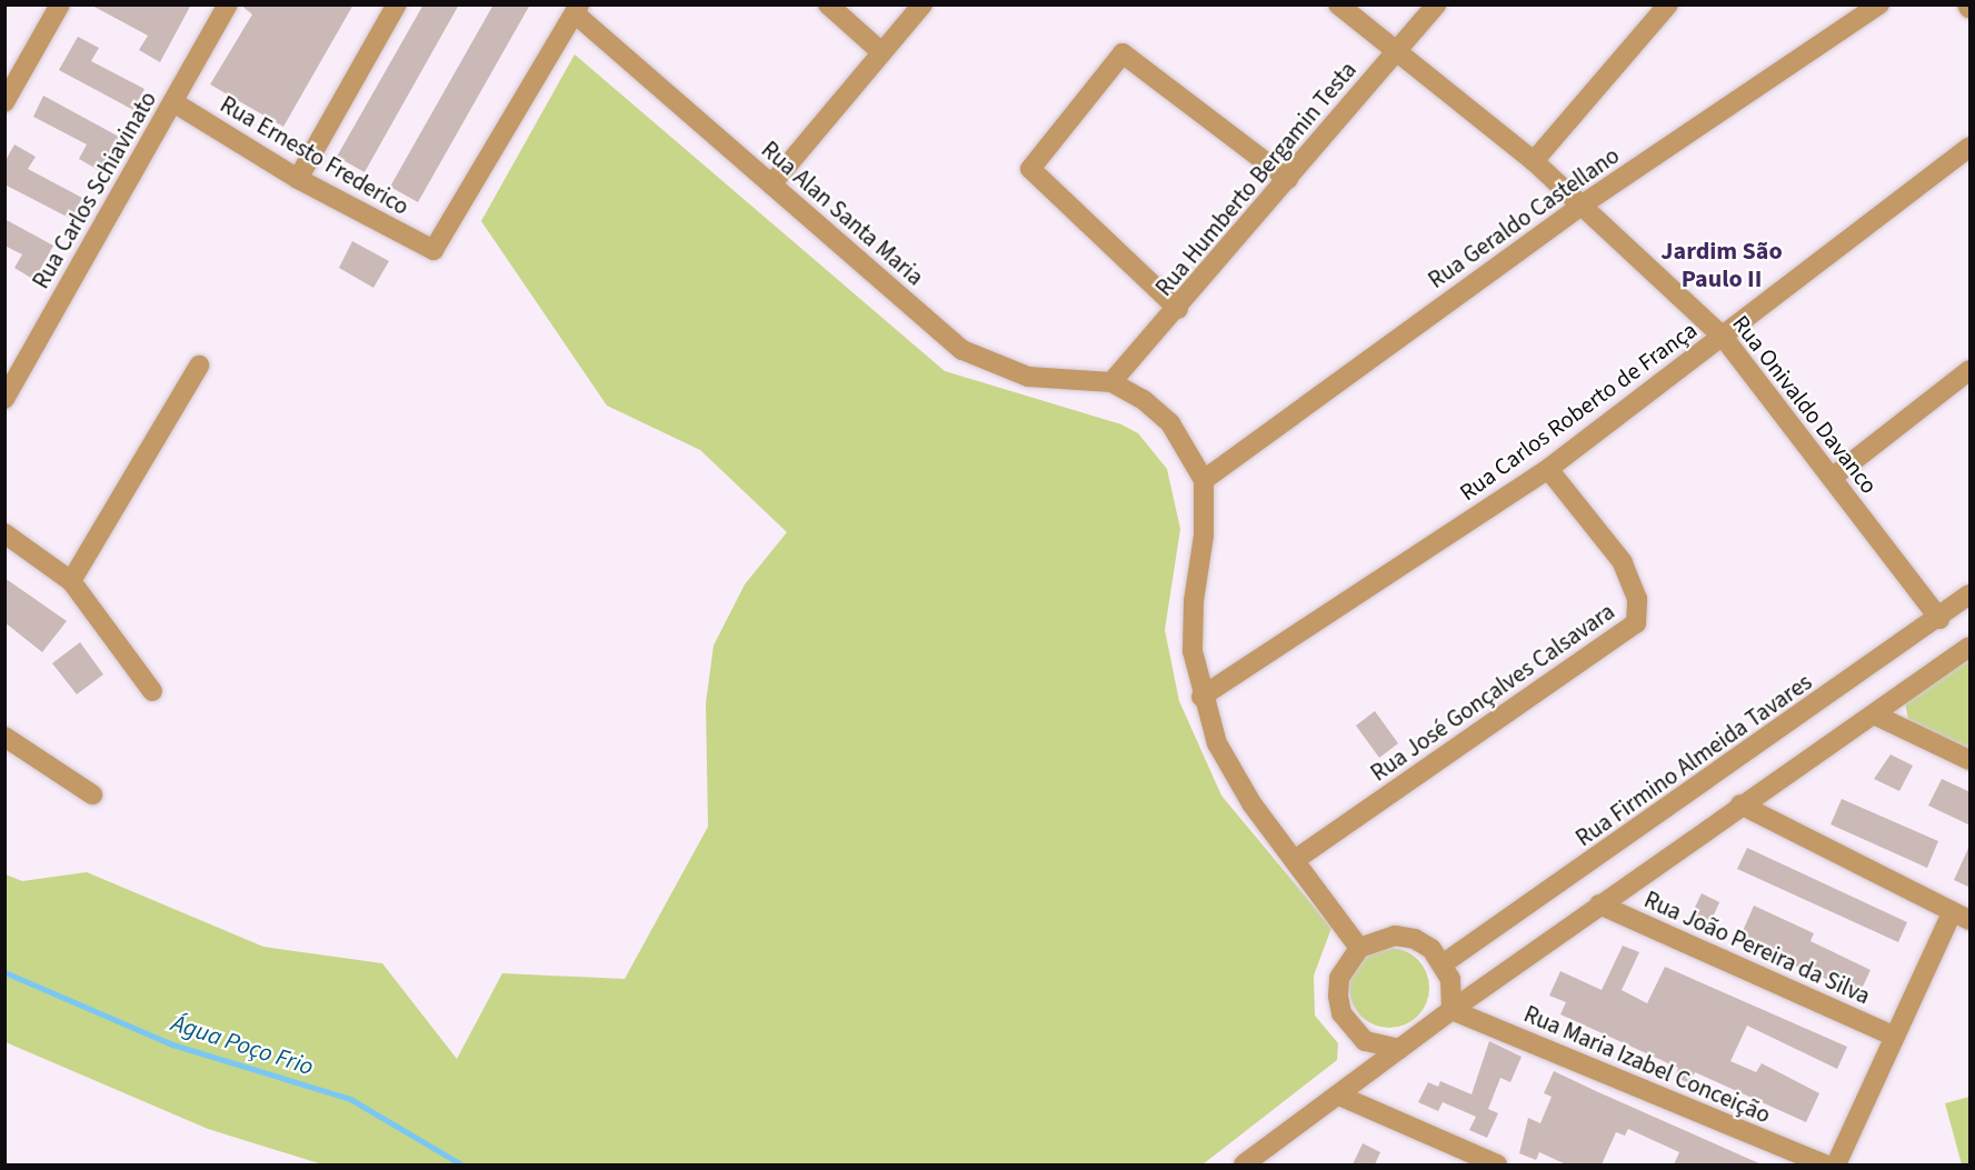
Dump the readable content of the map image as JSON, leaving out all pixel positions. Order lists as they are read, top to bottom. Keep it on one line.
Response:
{"streets":{"street":["Rua Ernesto Frederico","Rua Humberto Bergamin Testa","Rua Carlos Schiavinato","Rua Alan Santa Maria","Rua Geraldo Castellano","Rua Onivaldo Davanco","Rua Carlos Roberto de França","Rua José Gonçalves Calsavara","Rua Firmino Almeida Tavares","Rua João Pereira da Silva","Rua Maria Izabel Conceição"]},"crossings":[["Rua Ernesto Frederico","Rua Carlos Schiavinato"],["Rua Ernesto Frederico","Rua Alan Santa Maria"],["Rua Humberto Bergamin Testa","Rua Alan Santa Maria"],["Rua Humberto Bergamin Testa","Rua Onivaldo Davanco"],["Rua Geraldo Castellano","Rua Onivaldo Davanco"],["Rua Onivaldo Davanco","Rua Carlos Roberto de França"],["Rua Onivaldo Davanco","Rua Firmino Almeida Tavares"],["Rua Carlos Roberto de França","Rua José Gonçalves Calsavara"],["Rua Firmino Almeida Tavares","Rua Maria Izabel Conceição"]],"districts":["Jardim São Paulo II"],"water":["Água Poço Frio"]}
